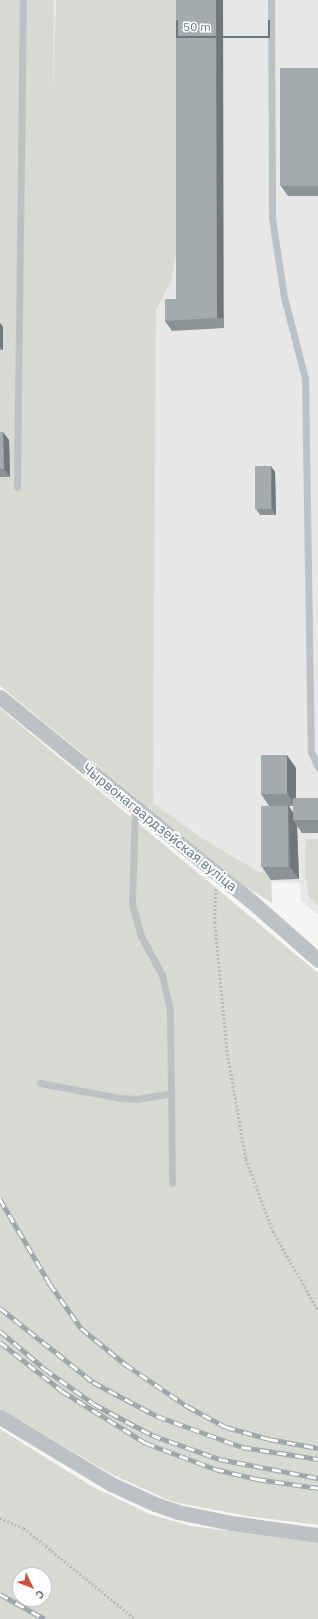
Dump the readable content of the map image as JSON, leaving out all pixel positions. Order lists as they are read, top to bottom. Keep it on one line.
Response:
{"streets":{"street":["Чырвонагвардзейская вуліца"]},"scale_bar":"50 m","north":"bottom right"}
